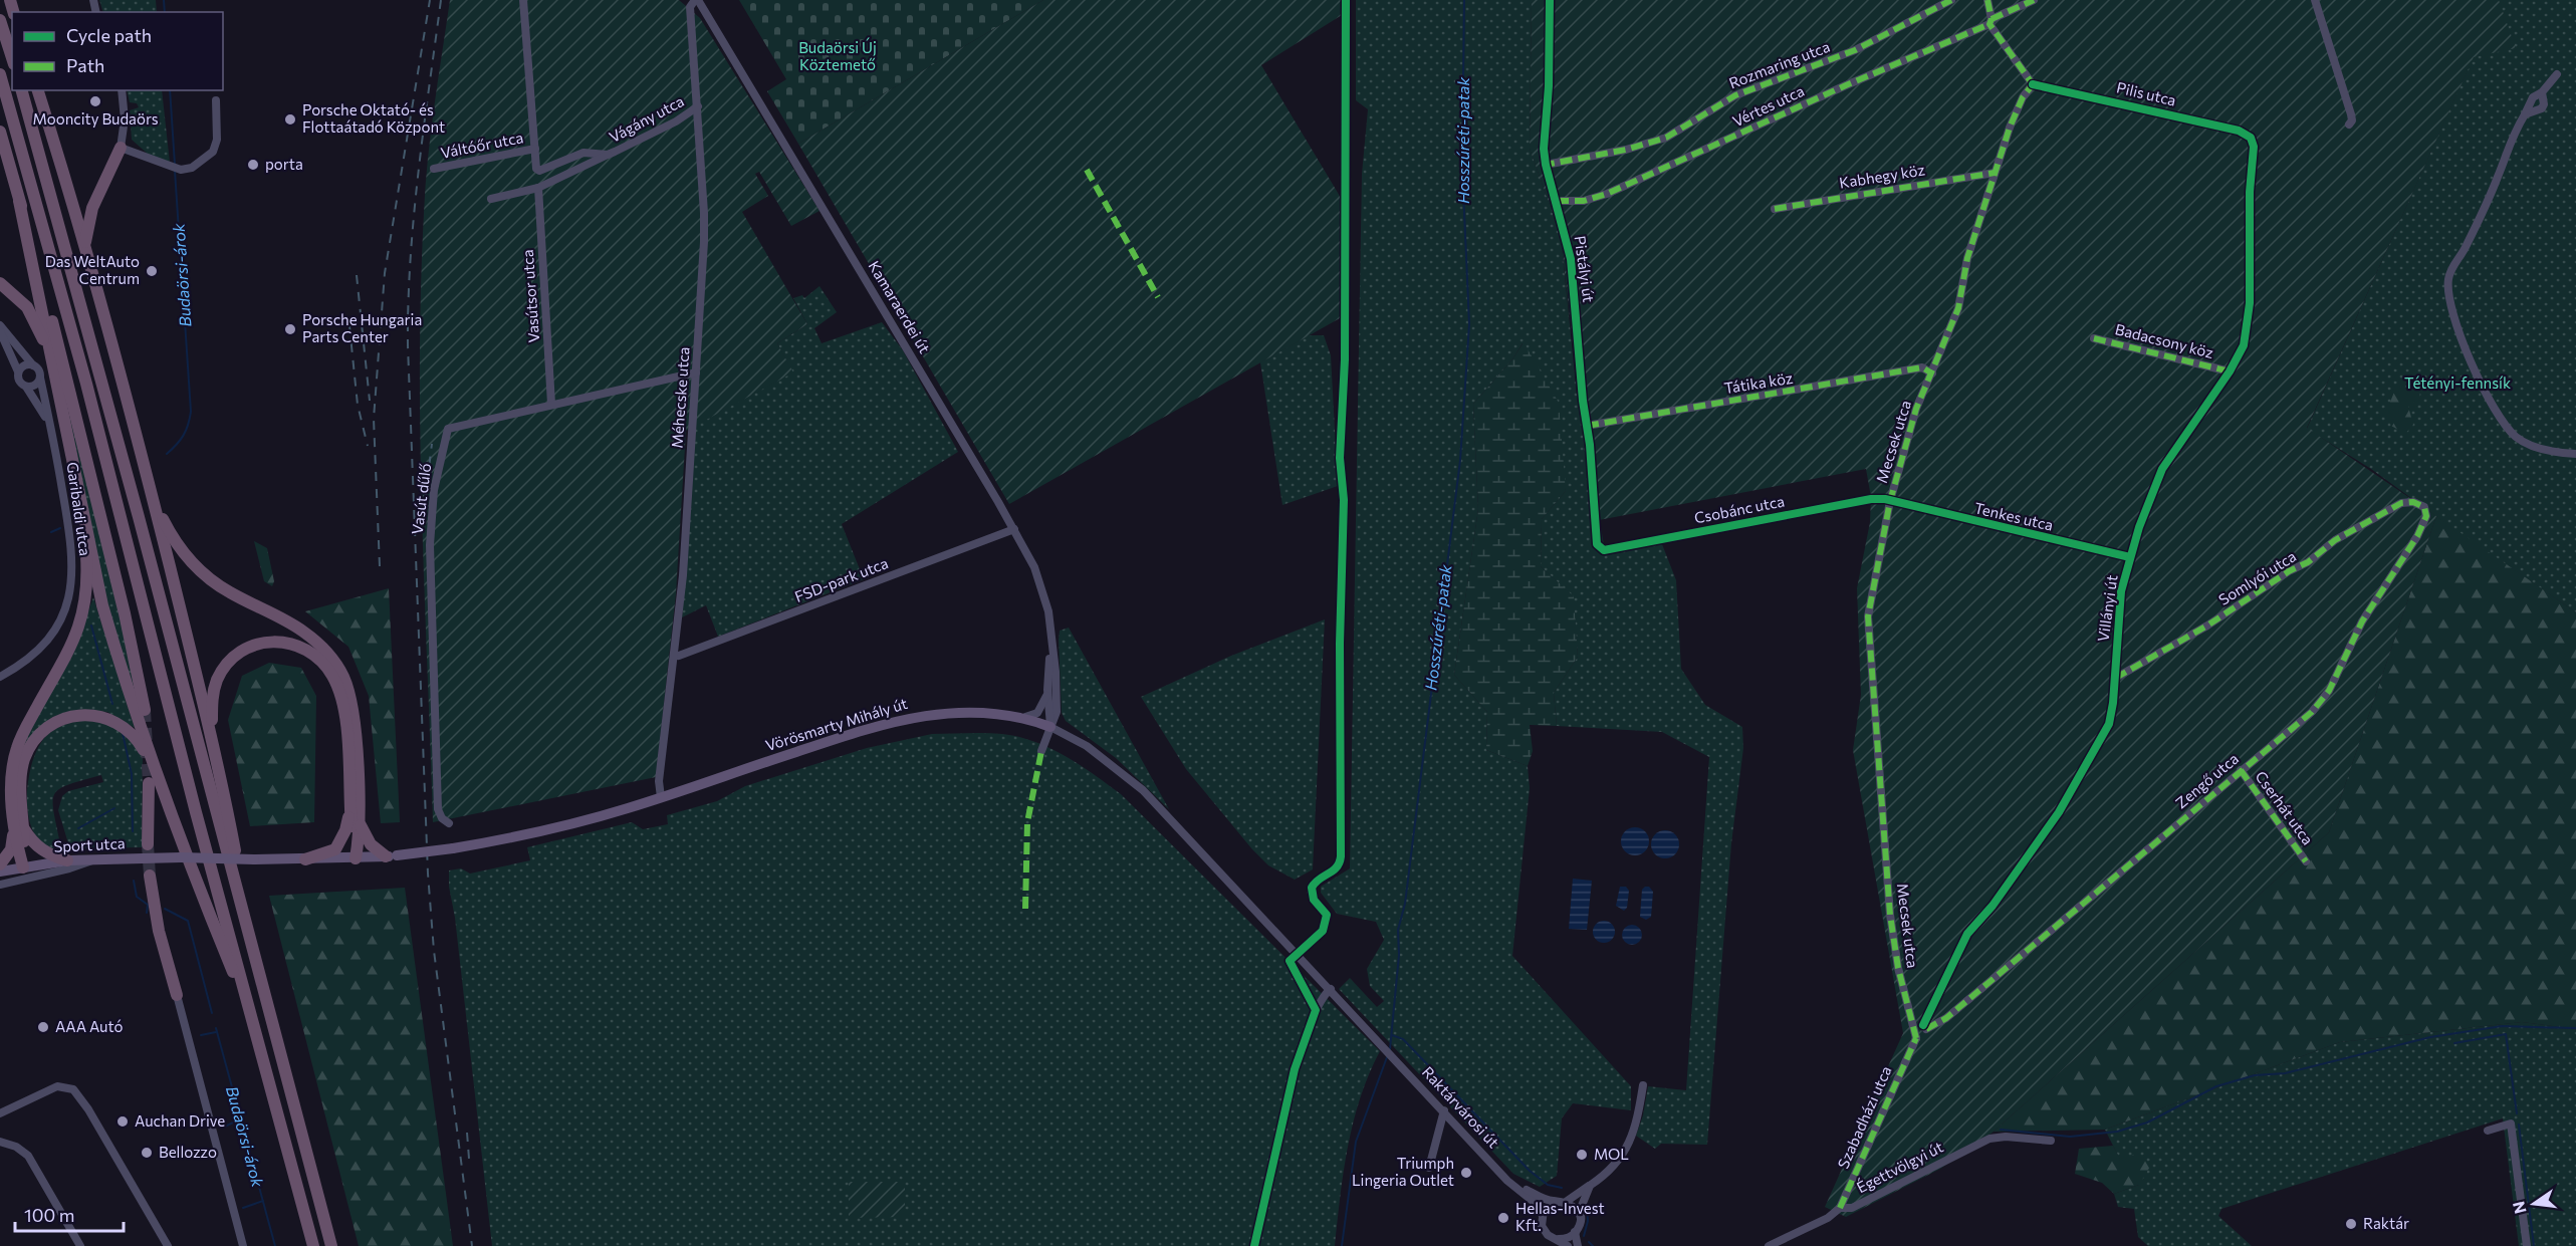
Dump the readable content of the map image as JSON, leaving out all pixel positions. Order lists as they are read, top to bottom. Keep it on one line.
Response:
{"streets":{"main road":["Vörösmarty Mihály út","Sport utca"],"street":["Rozmaring utca","Pilis utca","Vértes utca","Vágány utca","Váltóőr utca","Kabhegy köz","Pistályi út","Vasútsor utca","Kamaraerdei út","Badacsony köz","Tátika köz","Méhecske utca","Mecsek utca","Vasút dűlő","Garibaldi utca","Csobánc utca","Tenkes utca","Somlyói utca","FSD-park utca","Villányi út","Zengő utca","Cserhát utca","Raktárvárosi út","Szabadházi utca","Égettvölgyi út"]},"crossings":[["Rozmaring utca","Pistályi út"],["Pilis utca","Mecsek utca"],["Pilis utca","Villányi út"],["Vértes utca","Pistályi út"],["Vágány utca","Váltóőr utca"],["Vágány utca","Vasútsor utca"],["Vágány utca","Méhecske utca"],["Kabhegy köz","Mecsek utca"],["Pistályi út","Tátika köz"],["Pistályi út","Csobánc utca"],["Vasútsor utca","Vasút dűlő"],["Kamaraerdei út","Méhecske utca"],["Kamaraerdei út","FSD-park utca"],["Kamaraerdei út","Vörösmarty Mihály út"],["Kamaraerdei út","Raktárvárosi út"],["Badacsony köz","Villányi út"],["Tátika köz","Mecsek utca"],["Méhecske utca","Vasút dűlő"],["Méhecske utca","Vörösmarty Mihály út"],["Mecsek utca","Csobánc utca"],["Mecsek utca","Tenkes utca"],["Mecsek utca","Szabadházi utca"],["Csobánc utca","Tenkes utca"],["Tenkes utca","Villányi út"],["Somlyói utca","Villányi út"],["Somlyói utca","Zengő utca"],["Villányi út","Zengő utca"],["Vörösmarty Mihály út","Sport utca"],["Vörösmarty Mihály út","Raktárvárosi út"],["Zengő utca","Cserhát utca"],["Szabadházi utca","Égettvölgyi út"]],"water":["Hosszúréti-patak","Budaörsi-árok"],"parks":["Budaörsi Új Köztemető","Tétényi-fennsík"],"places":["Mooncity Budaörs","Porsche Oktató- és Flottaátadó Központ","porta","Das WeltAuto Centrum","Porsche Hungaria Parts Center","AAA Autó","Auchan Drive","Bellozzo","MOL","Triumph Lingeria Outlet","Hellas-Invest Kft.","Raktár"],"legend":["Cycle path","Path"],"scale_bar":"100 m","north":"left"}
